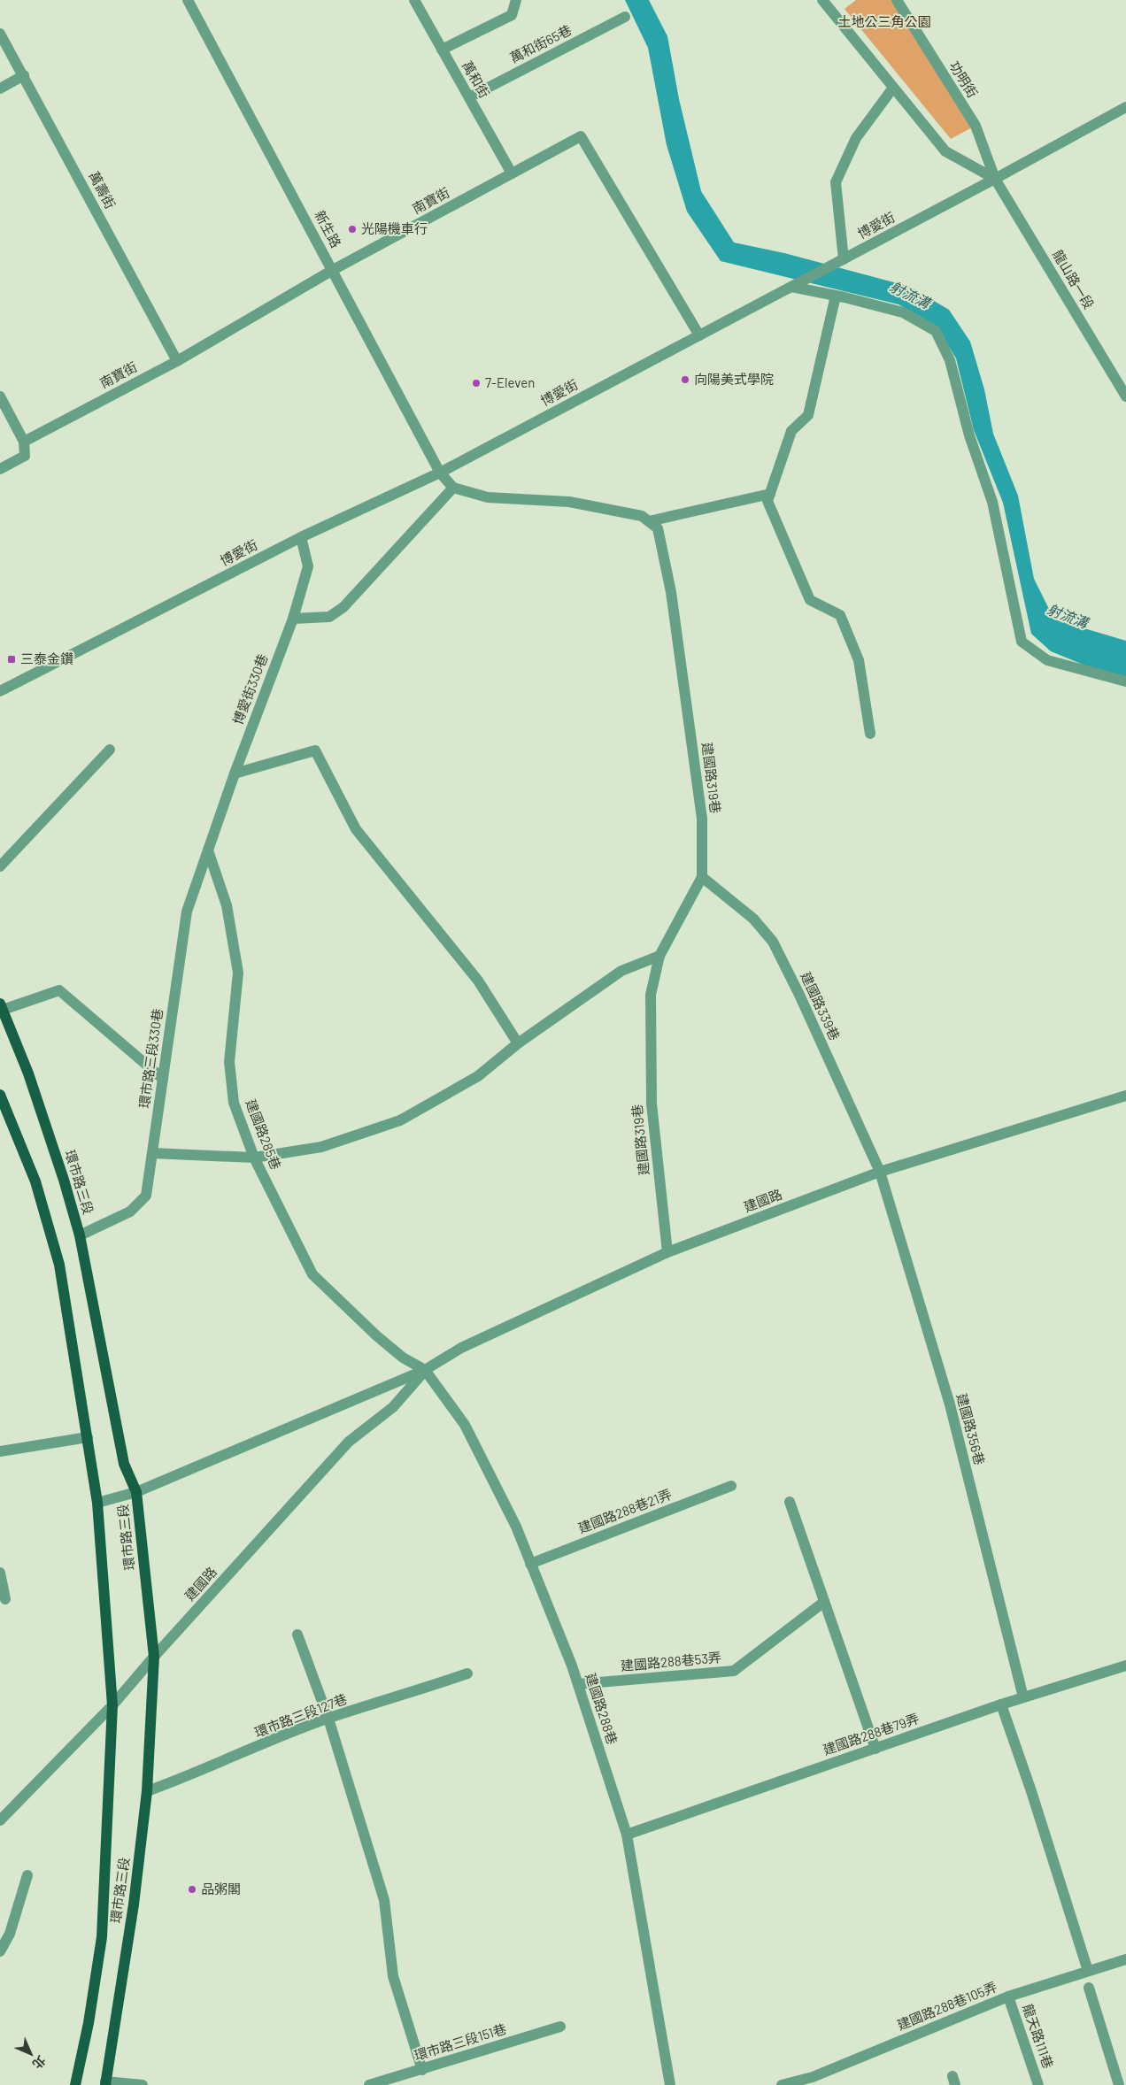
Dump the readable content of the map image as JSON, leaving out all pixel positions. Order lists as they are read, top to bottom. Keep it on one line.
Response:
{"streets":{"main road":["環市路三段"],"street":["萬和街65巷","萬和街","功明街","萬壽街","南寶街","博愛街","新生路","龍山路一段","博愛街330巷","建國路319巷","建國路339巷","環市路三段330巷","建國路285巷","建國路","建國路356巷","建國路288巷21弄","建國路288巷53弄","建國路288巷","環市路三段127巷","建國路288巷79弄","建國路288巷105弄","龍天路111巷","環市路三段151巷"]},"crossings":[["萬和街65巷","萬和街"],["萬和街","南寶街"],["功明街","博愛街"],["功明街","龍山路一段"],["萬壽街","南寶街"],["南寶街","博愛街"],["南寶街","新生路"],["博愛街","新生路"],["博愛街","龍山路一段"],["博愛街","博愛街330巷"],["博愛街330巷","環市路三段330巷"],["博愛街330巷","建國路285巷"],["建國路319巷","建國路339巷"],["建國路319巷","建國路"],["建國路339巷","建國路"],["建國路339巷","建國路356巷"],["環市路三段330巷","建國路285巷"],["環市路三段330巷","環市路三段"],["建國路285巷","建國路"],["建國路285巷","建國路288巷"],["環市路三段","建國路"],["環市路三段","環市路三段127巷"],["建國路","建國路356巷"],["建國路","建國路288巷"],["建國路356巷","建國路288巷79弄"],["建國路288巷21弄","建國路288巷"],["建國路288巷53弄","建國路288巷"],["建國路288巷","建國路288巷79弄"],["建國路288巷105弄","龍天路111巷"]],"water":["射流溝"],"parks":["土地公三角公園"],"places":{"other":["光陽機車行","向陽美式學院","7-Eleven","品粥閣"],"transit":["三泰金鑽"]},"north":"bottom right"}
